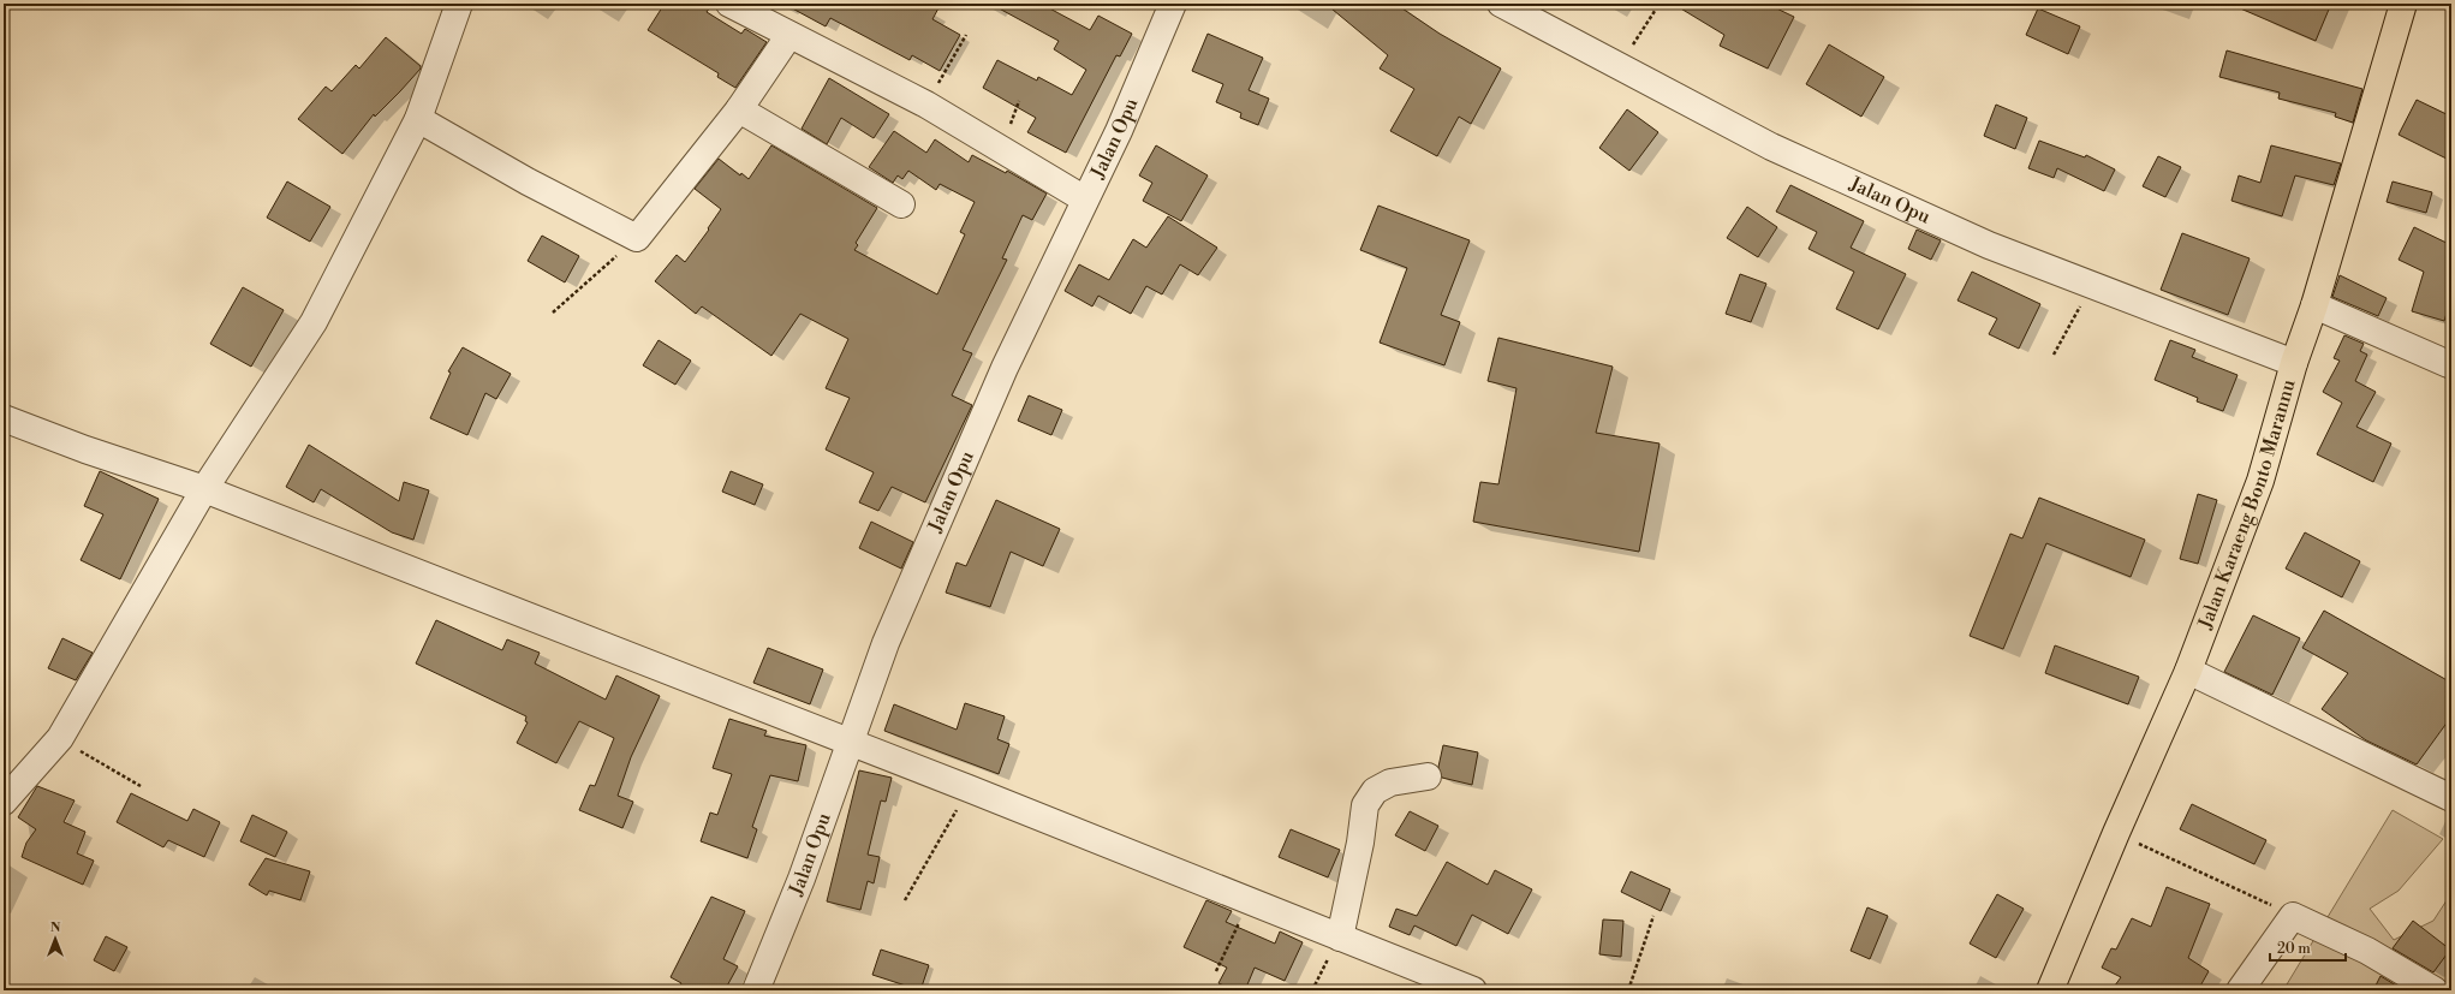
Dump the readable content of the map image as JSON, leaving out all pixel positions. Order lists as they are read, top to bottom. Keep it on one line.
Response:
{"streets":{"main road":["Jalan Karaeng Bonto Marannu"],"street":["Jalan Opu"]},"crossings":[["Jalan Opu","Jalan Karaeng Bonto Marannu"]],"scale_bar":"20 m","north":"top"}
